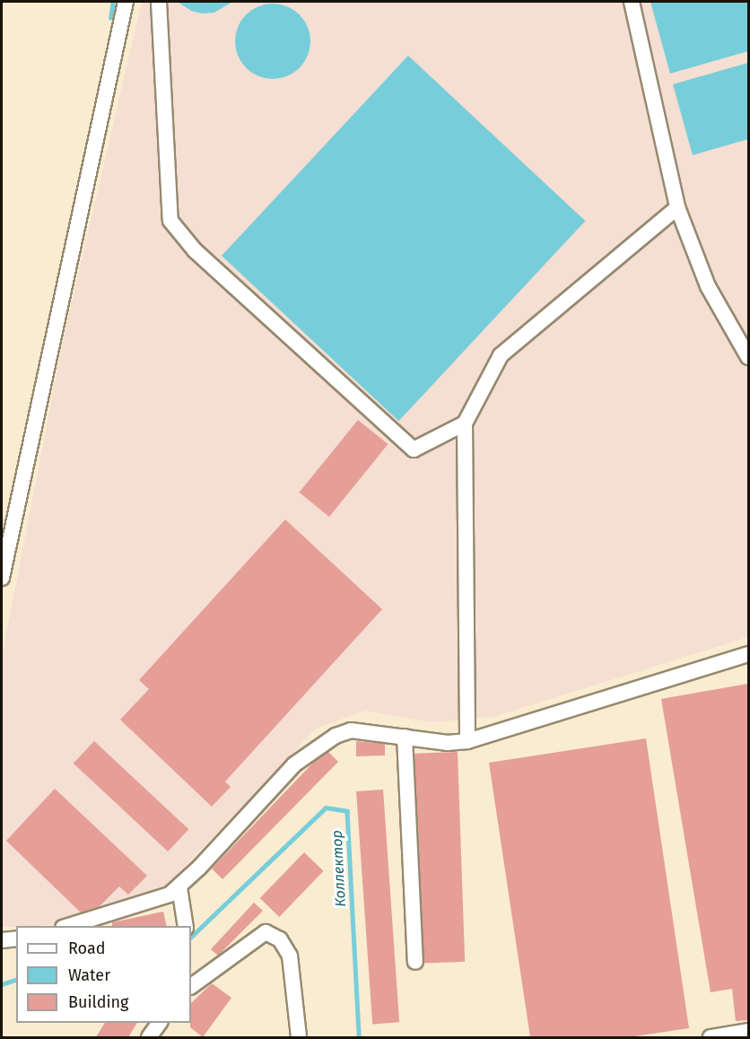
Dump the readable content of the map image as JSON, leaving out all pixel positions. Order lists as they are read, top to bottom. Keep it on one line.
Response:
{"water":["Коллектор"],"legend":["Road","Water","Building"]}
